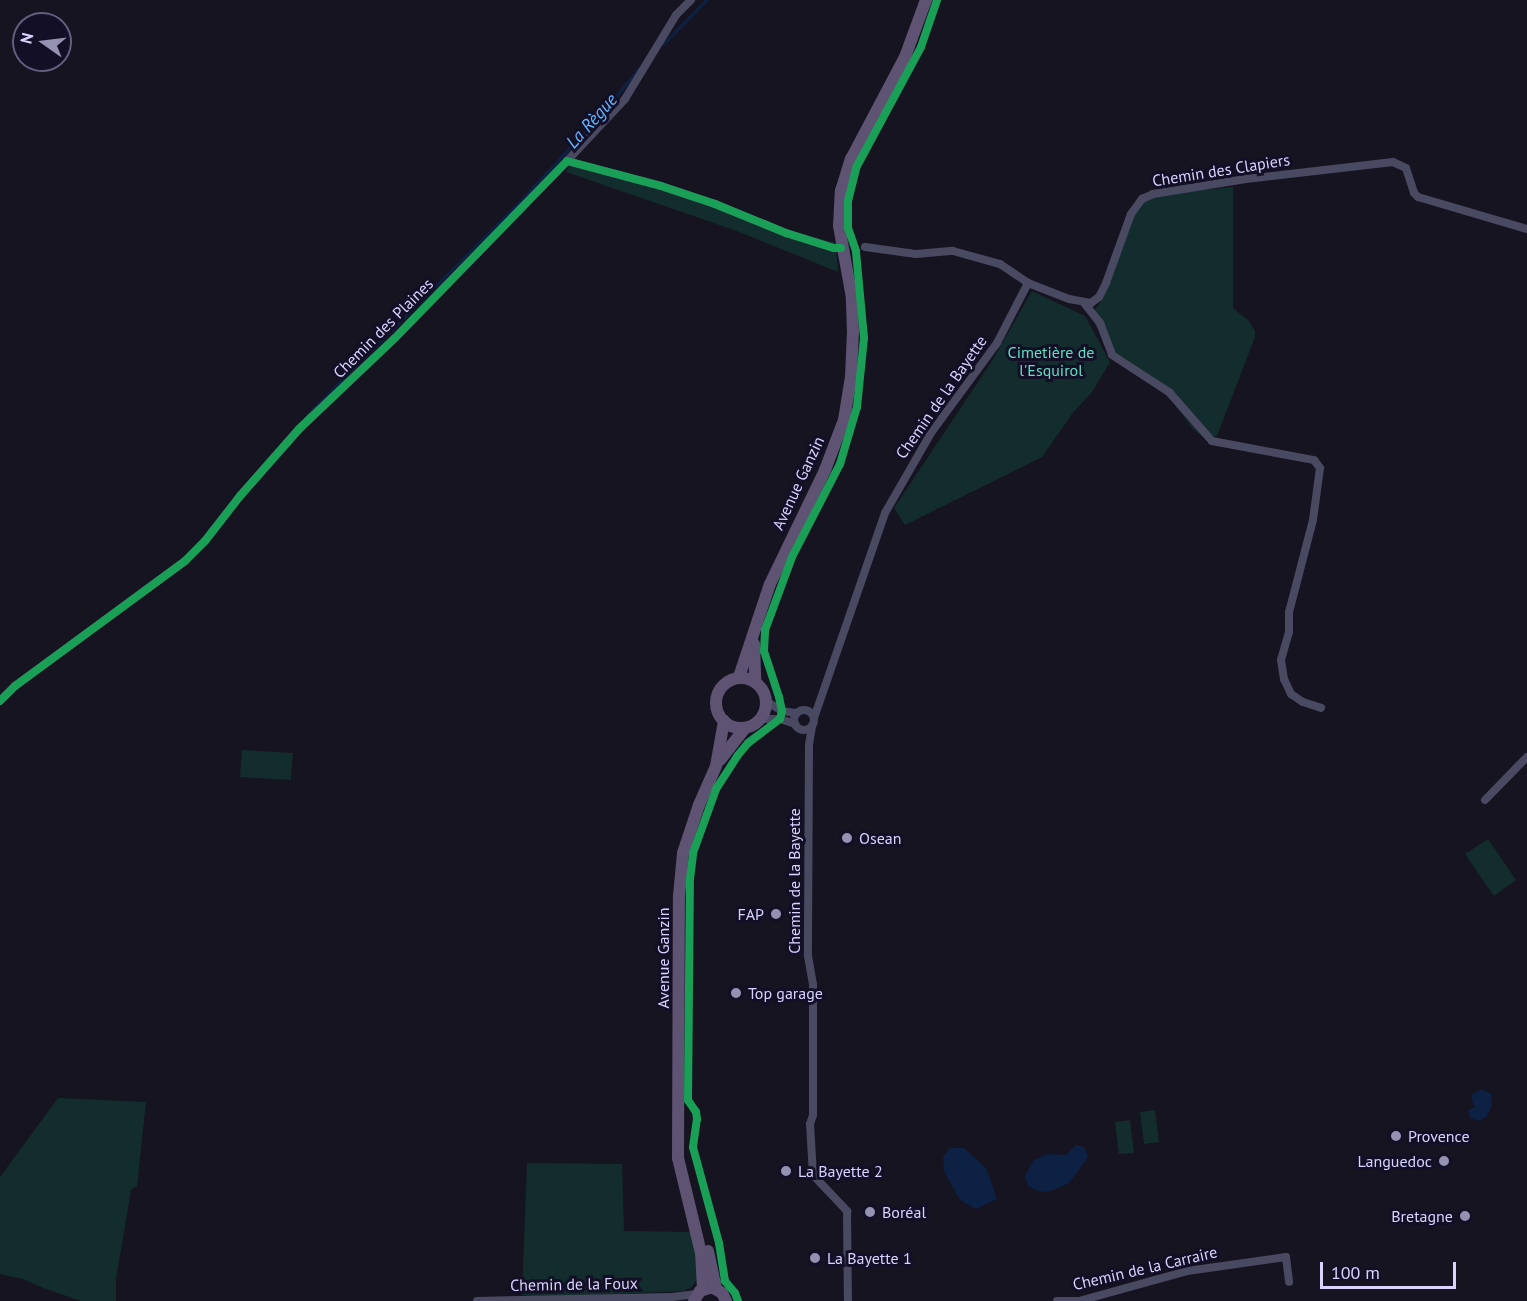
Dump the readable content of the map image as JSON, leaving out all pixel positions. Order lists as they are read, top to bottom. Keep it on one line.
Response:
{"streets":{"main road":["Avenue Ganzin"],"street":["Chemin des Clapiers","Chemin des Plaines","Chemin de la Bayette","Chemin de la Carraire","Chemin de la Foux"]},"crossings":[["Avenue Ganzin","Chemin de la Foux"]],"water":["La Règue"],"parks":["Cimetière de l'Esquirol"],"places":["Osean","FAP","Top garage","Provence","Languedoc","La Bayette 2","Boréal","Bretagne","La Bayette 1"],"scale_bar":"100 m","north":"left"}
